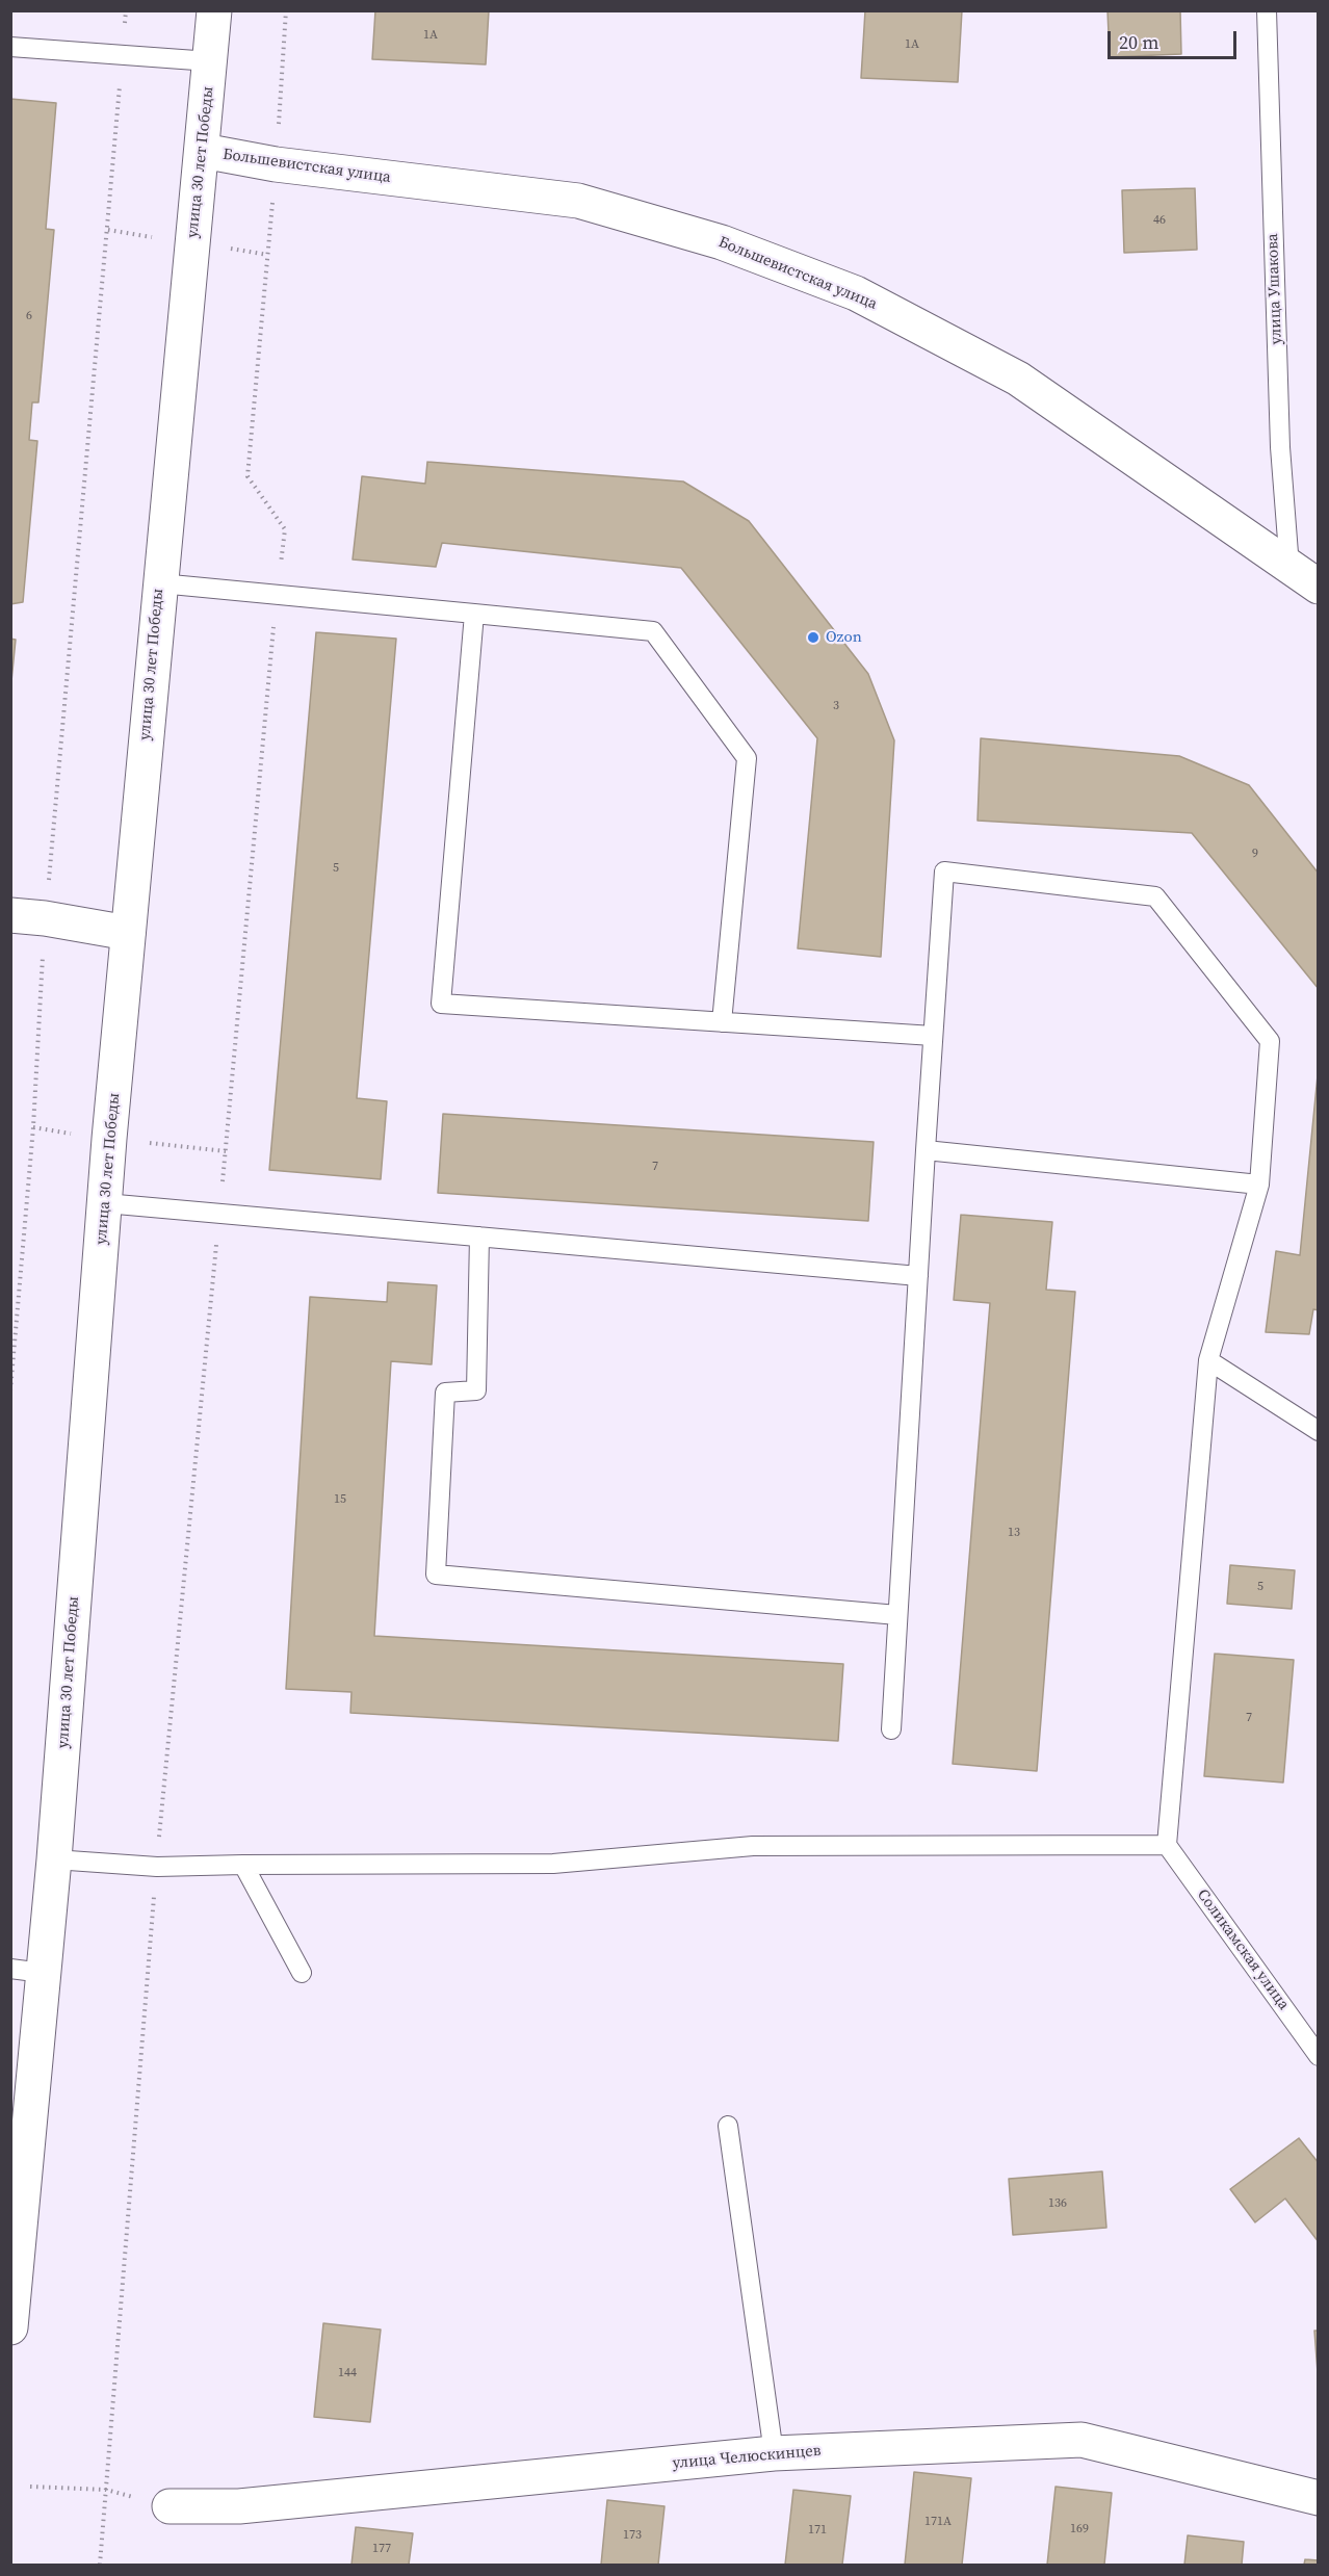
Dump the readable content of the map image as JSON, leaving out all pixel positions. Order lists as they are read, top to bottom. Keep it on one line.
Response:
{"streets":{"street":["улица 30 лет Победы","Большевистская улица","улица Челюскинцев"],"lane":["улица Ушакова","Соликамская улица"]},"crossings":[["улица 30 лет Победы","Большевистская улица"],["Большевистская улица","улица Ушакова"]],"places":["Ozon"],"house_numbers":["1А","1А","46","6","3","9","5","7","15","13","5","7","136","144","171А","169","171","173","177"],"scale_bar":"20 m"}
